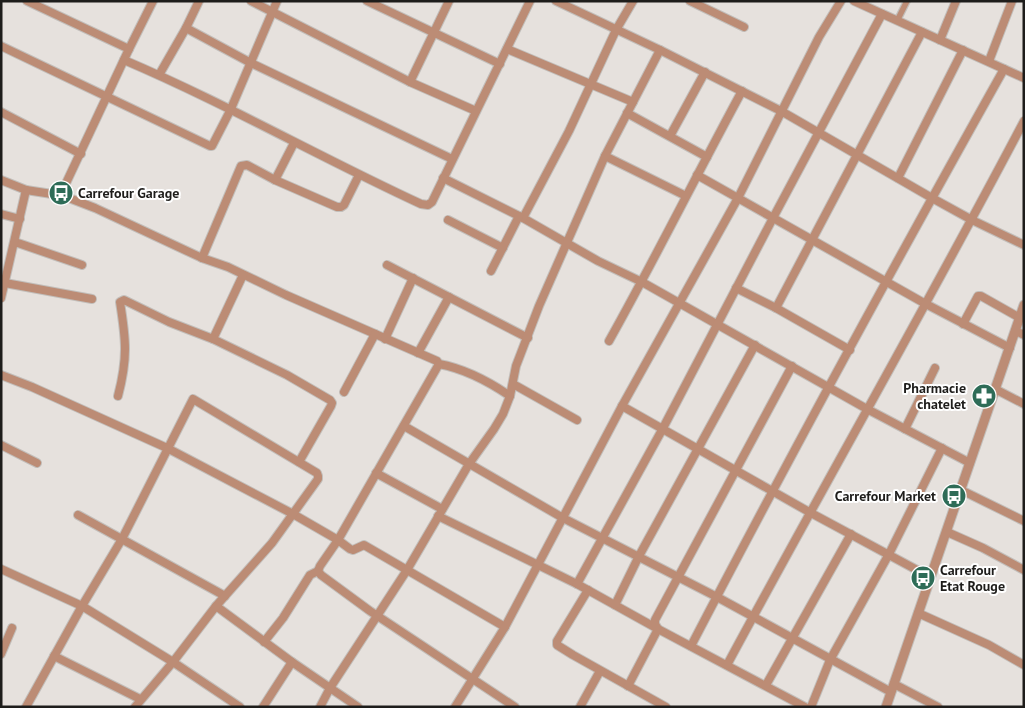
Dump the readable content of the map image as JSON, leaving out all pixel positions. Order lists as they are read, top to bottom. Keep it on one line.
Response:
{"places":{"bus stop":["Carrefour Garage","Carrefour Market","Carrefour Etat Rouge"],"pharmacy":["Pharmacie chatelet"]}}
